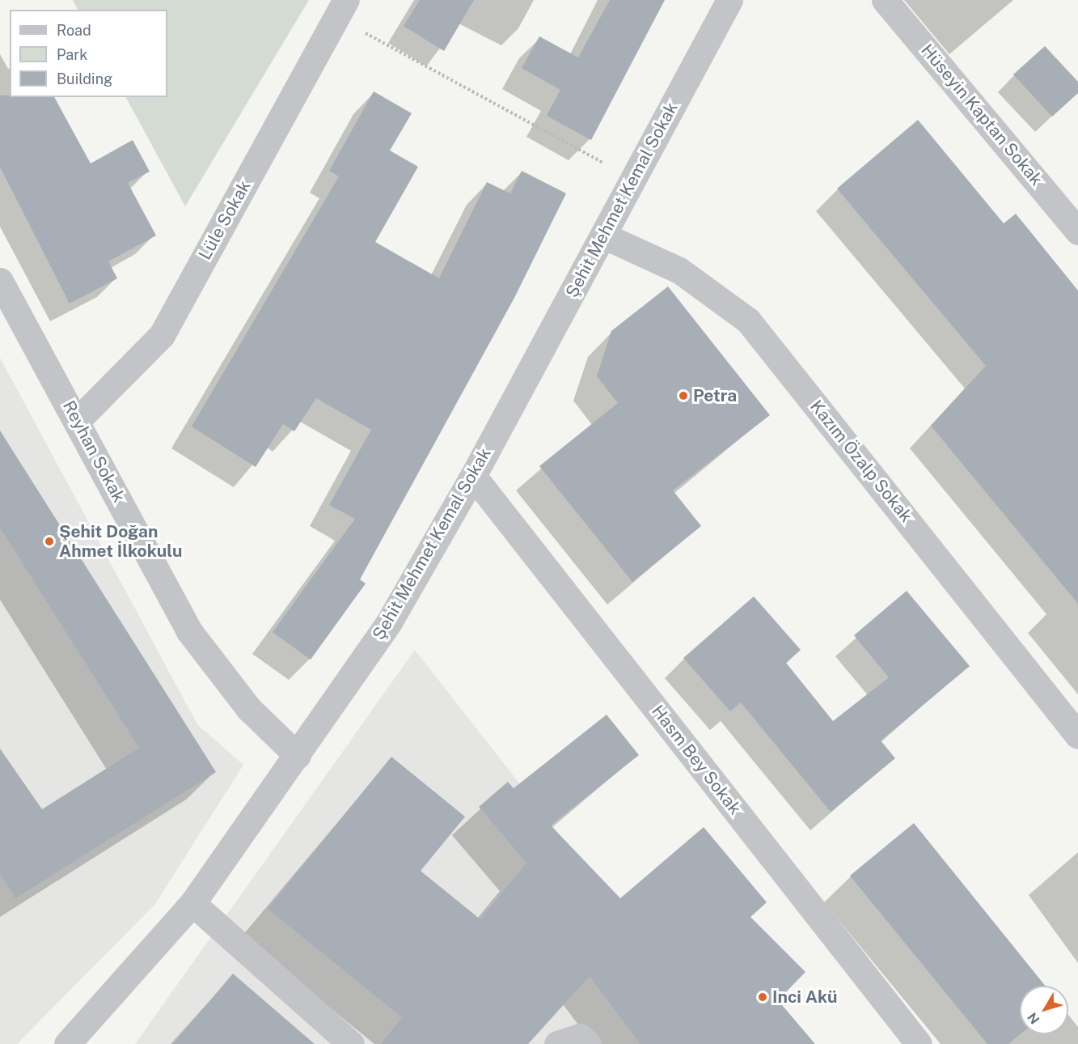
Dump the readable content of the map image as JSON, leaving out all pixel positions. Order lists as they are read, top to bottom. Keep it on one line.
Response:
{"streets":{"street":["Hüseyin Kaptan Sokak","Şehit Mehmet Kemal Sokak","Lüle Sokak","Reyhan Sokak","Kazım Özalp Sokak","Hasm Bey Sokak"]},"crossings":[["Şehit Mehmet Kemal Sokak","Reyhan Sokak"],["Şehit Mehmet Kemal Sokak","Kazım Özalp Sokak"],["Şehit Mehmet Kemal Sokak","Hasm Bey Sokak"],["Lüle Sokak","Reyhan Sokak"]],"places":["Petra","Şehit Doğan Ahmet İlkokulu","Inci Akü"],"legend":["Road","Park","Building"],"north":"bottom left"}
